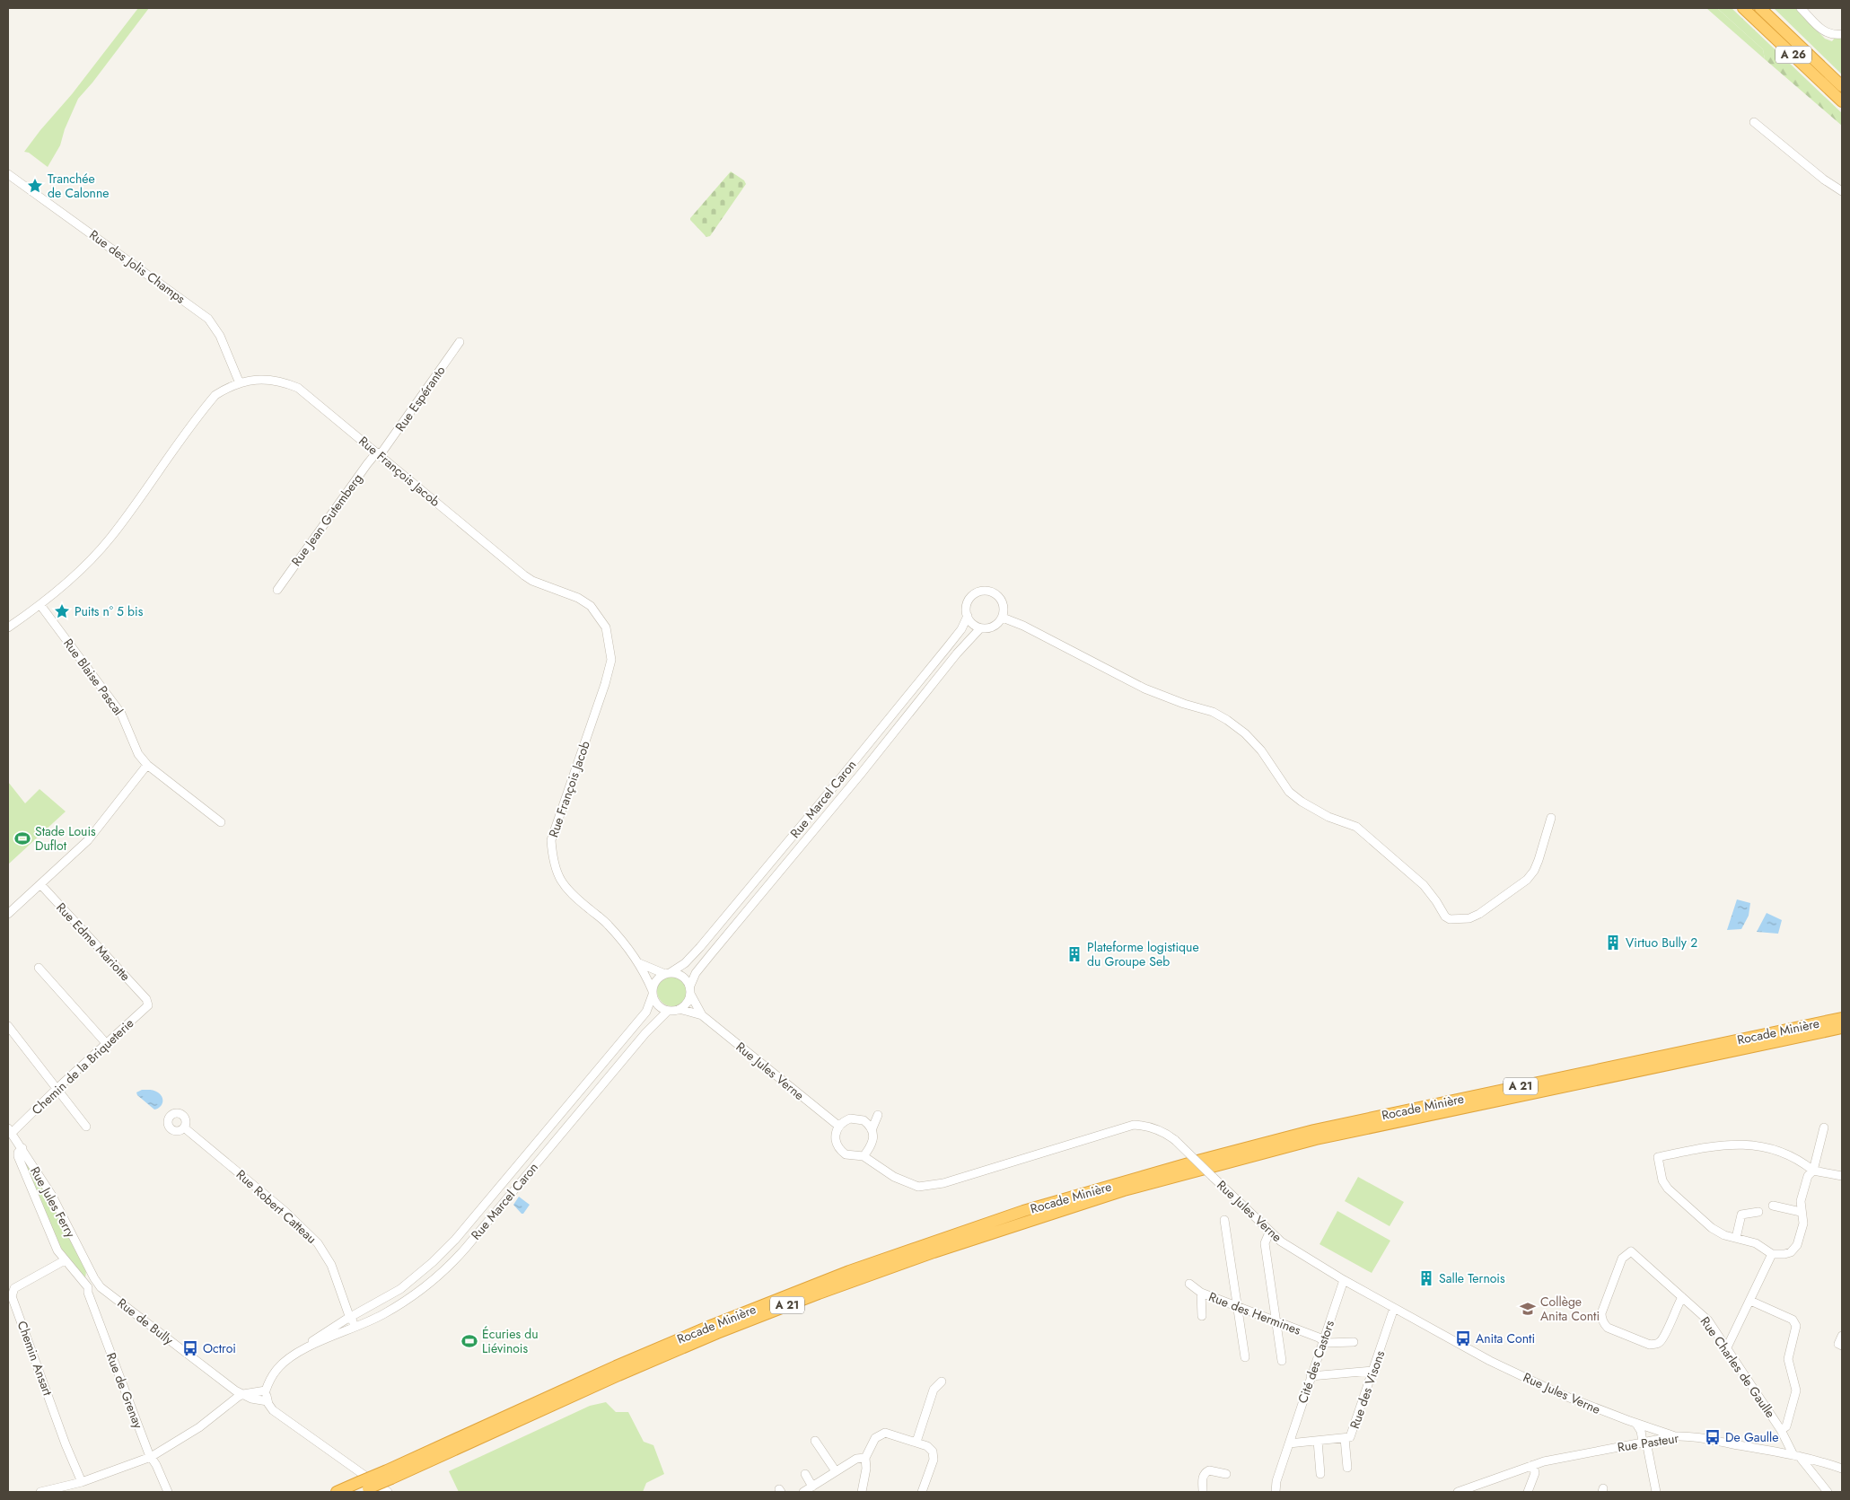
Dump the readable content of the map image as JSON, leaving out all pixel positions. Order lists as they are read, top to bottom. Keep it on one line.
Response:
{"streets":{"highway":["A 26","Rocade Minière","A 21"],"street":["Rue des Jolis Champs","Rue Espéranto","Rue François Jacob","Rue Jean Gutemberg","Rue Blaise Pascal","Rue Marcel Caron","Rue Edme Mariotte","Chemin de la Briqueterie","Rue Jules Verne","Rue Jules Ferry","Rue Robert Catteau","Rue des Hermines","Rue de Bully","Chemin Ansart","Cité des Castors","Rue Charles de Gaulle","Rue des Visons","Rue de Grenay","Rue Pasteur"]},"crossings":[["Rue des Jolis Champs","Rue François Jacob"],["Rue Espéranto","Rue François Jacob"],["Rue Espéranto","Rue Jean Gutemberg"],["Rue François Jacob","Rue Jean Gutemberg"],["Rue François Jacob","Rue Blaise Pascal"],["Rue François Jacob","Rue Marcel Caron"],["Rue François Jacob","Rue Jules Verne"],["Rue Marcel Caron","Rue Jules Verne"],["Rue Marcel Caron","Rue Robert Catteau"],["Rue Edme Mariotte","Chemin de la Briqueterie"],["Chemin de la Briqueterie","Rue Jules Ferry"],["Rue Jules Verne","Cité des Castors"],["Rue Jules Verne","Rue des Visons"],["Rue Jules Verne","Rue Pasteur"],["Rue Jules Ferry","Rue de Bully"],["Rue des Hermines","Cité des Castors"],["Cité des Castors","Rue des Visons"],["Rue Charles de Gaulle","Rue Pasteur"]],"places":{"place":["Tranchée de Calonne","Puits n° 5 bis"],"sports":["Stade Louis Duflot","Écuries du Liévinois"],"building":["Virtuo Bully 2","Plateforme logistique du Groupe Seb","Salle Ternois"],"school or university":["Collège Anita Conti"],"bus stop":["Anita Conti","Octroi","De Gaulle"]}}
